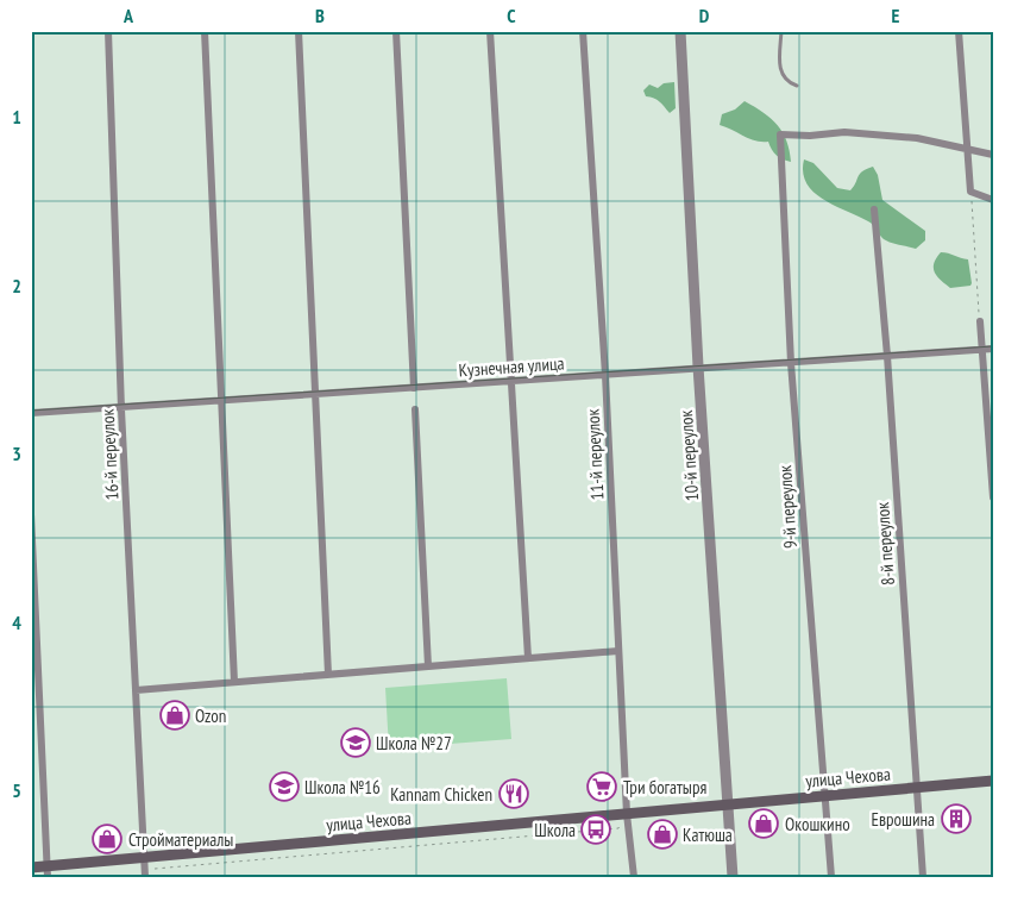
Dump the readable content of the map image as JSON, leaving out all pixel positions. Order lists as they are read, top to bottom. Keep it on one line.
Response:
{"streets":{"main road":["улица Чехова"],"street":["Кузнечная улица","16-й переулок","11-й переулок","10-й переулок","9-й переулок","8-й переулок"]},"crossings":[["Кузнечная улица","16-й переулок"],["Кузнечная улица","11-й переулок"],["Кузнечная улица","10-й переулок"],["Кузнечная улица","9-й переулок"],["Кузнечная улица","8-й переулок"],["16-й переулок","улица Чехова"],["11-й переулок","улица Чехова"],["10-й переулок","улица Чехова"],["9-й переулок","улица Чехова"],["8-й переулок","улица Чехова"]],"places":{"shop":["Ozon","Окошкино","Катюша","Стройматериалы"],"school or university":["Школа №27","Школа №16"],"supermarket":["Три богатыря"],"restaurant":["Kannam Chicken"],"building":["Еврошина"],"bus stop":["Школа"]},"grid":{"columns":["A","B","C","D","E"],"rows":["1","2","3","4","5"]}}
